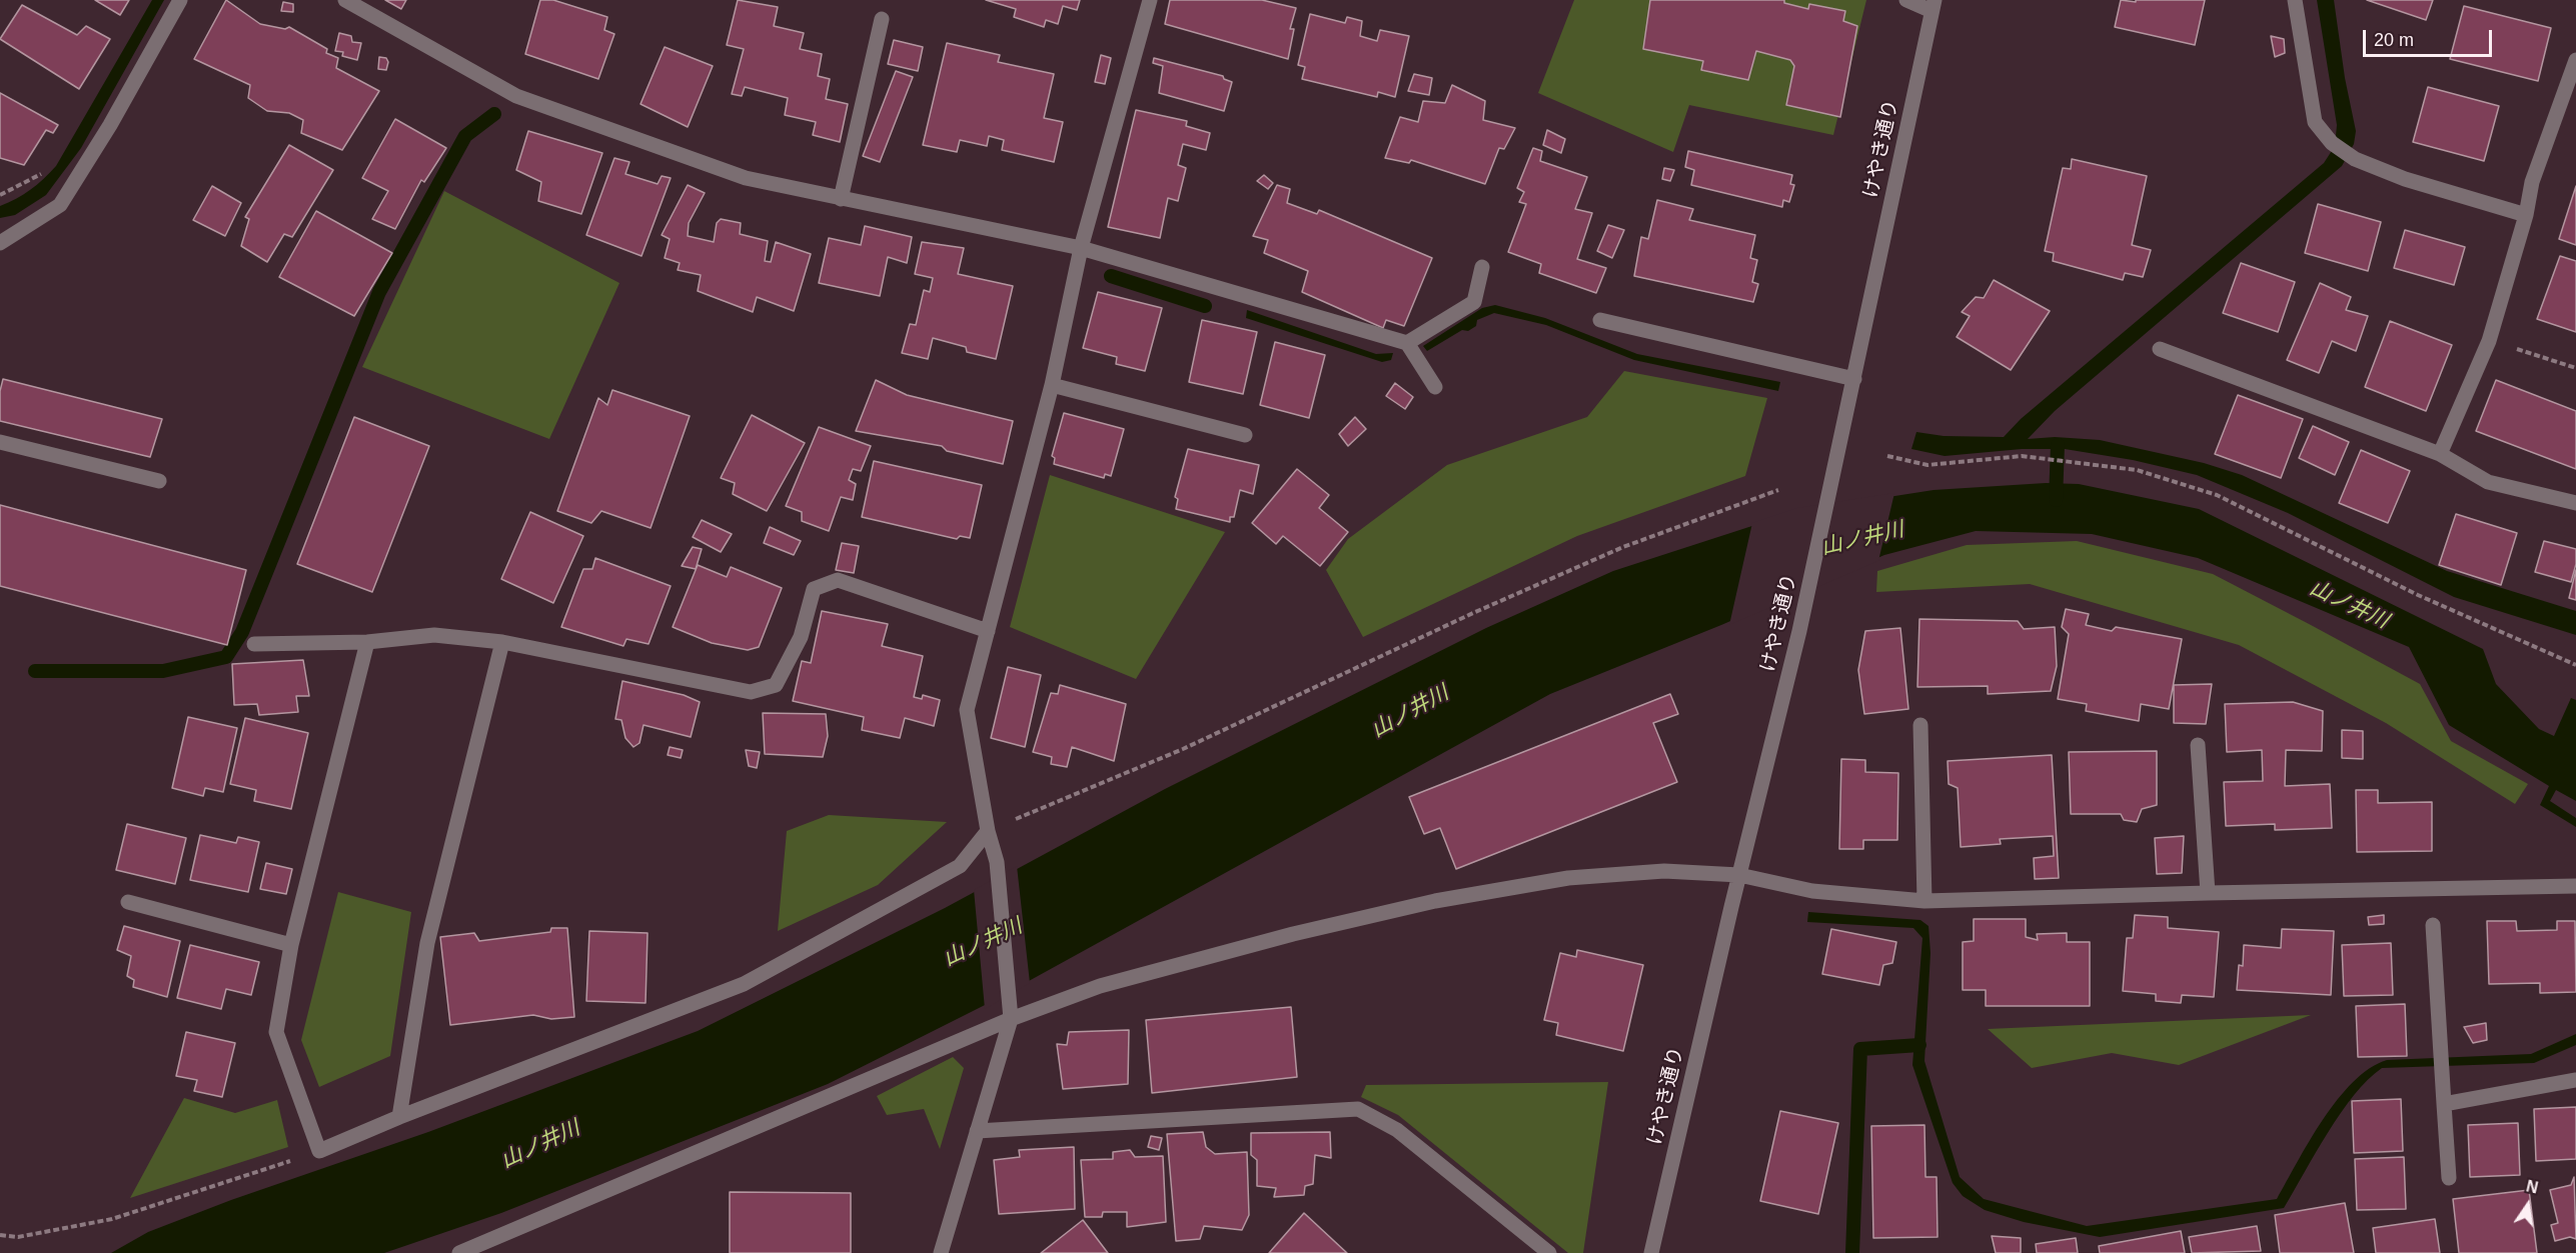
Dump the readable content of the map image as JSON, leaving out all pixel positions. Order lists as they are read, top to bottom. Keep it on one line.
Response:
{"streets":{"street":["けやき通り"]},"water":["山ノ井川"],"scale_bar":"20 m","north":"top"}
